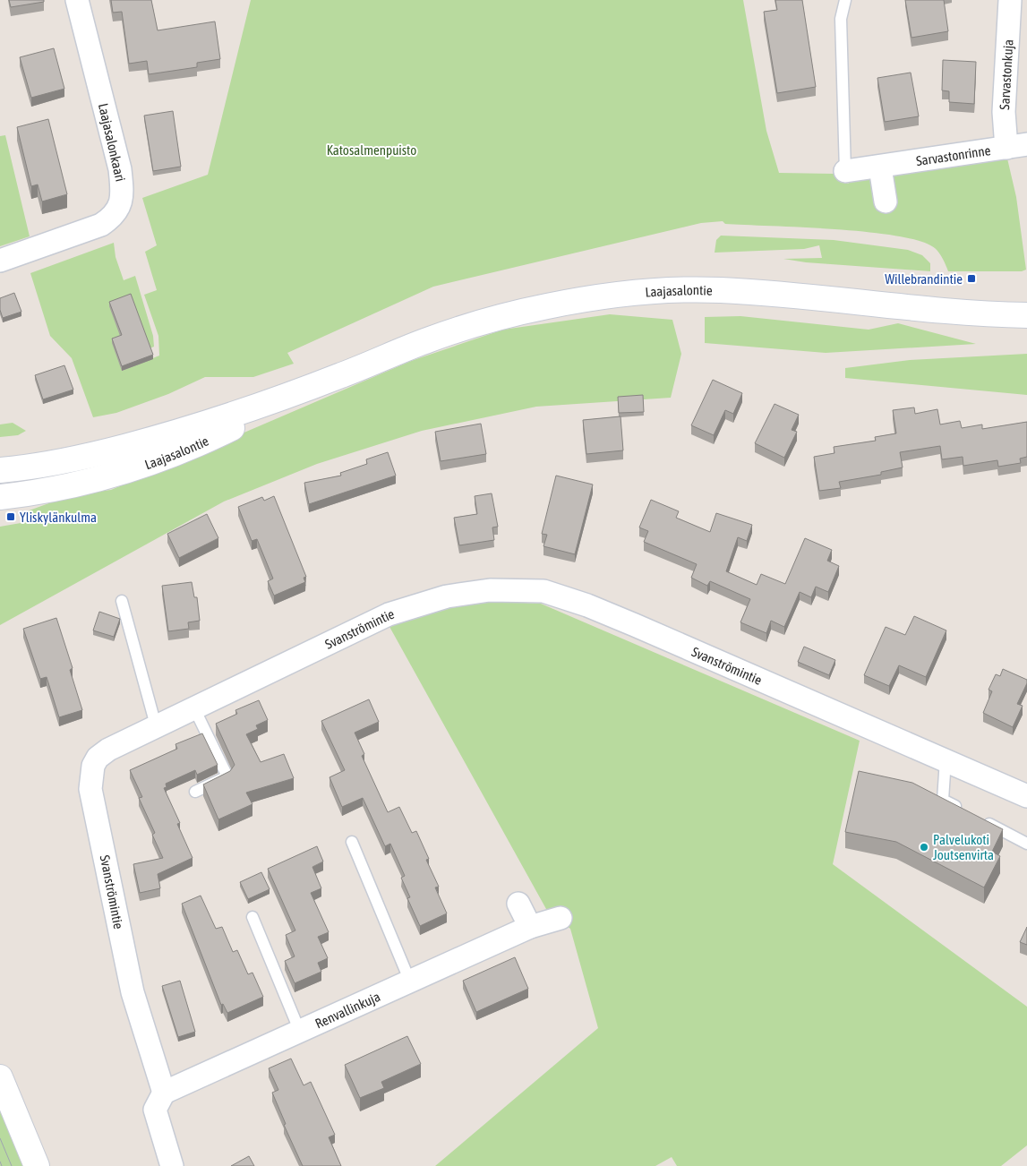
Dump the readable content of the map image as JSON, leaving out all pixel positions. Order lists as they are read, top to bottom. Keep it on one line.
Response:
{"streets":{"main road":["Laajasalontie"],"street":["Sarvastonkuja","Laajasalonkaari","Sarvastonrinne","Svanströmintie","Renvallinkuja"]},"crossings":[["Sarvastonkuja","Sarvastonrinne"],["Svanströmintie","Renvallinkuja"]],"parks":["Katosalmenpuisto"],"places":{"transit":["Willebrandintie","Yliskylänkulma"],"other":["Palvelukoti Joutsenvirta"]}}
